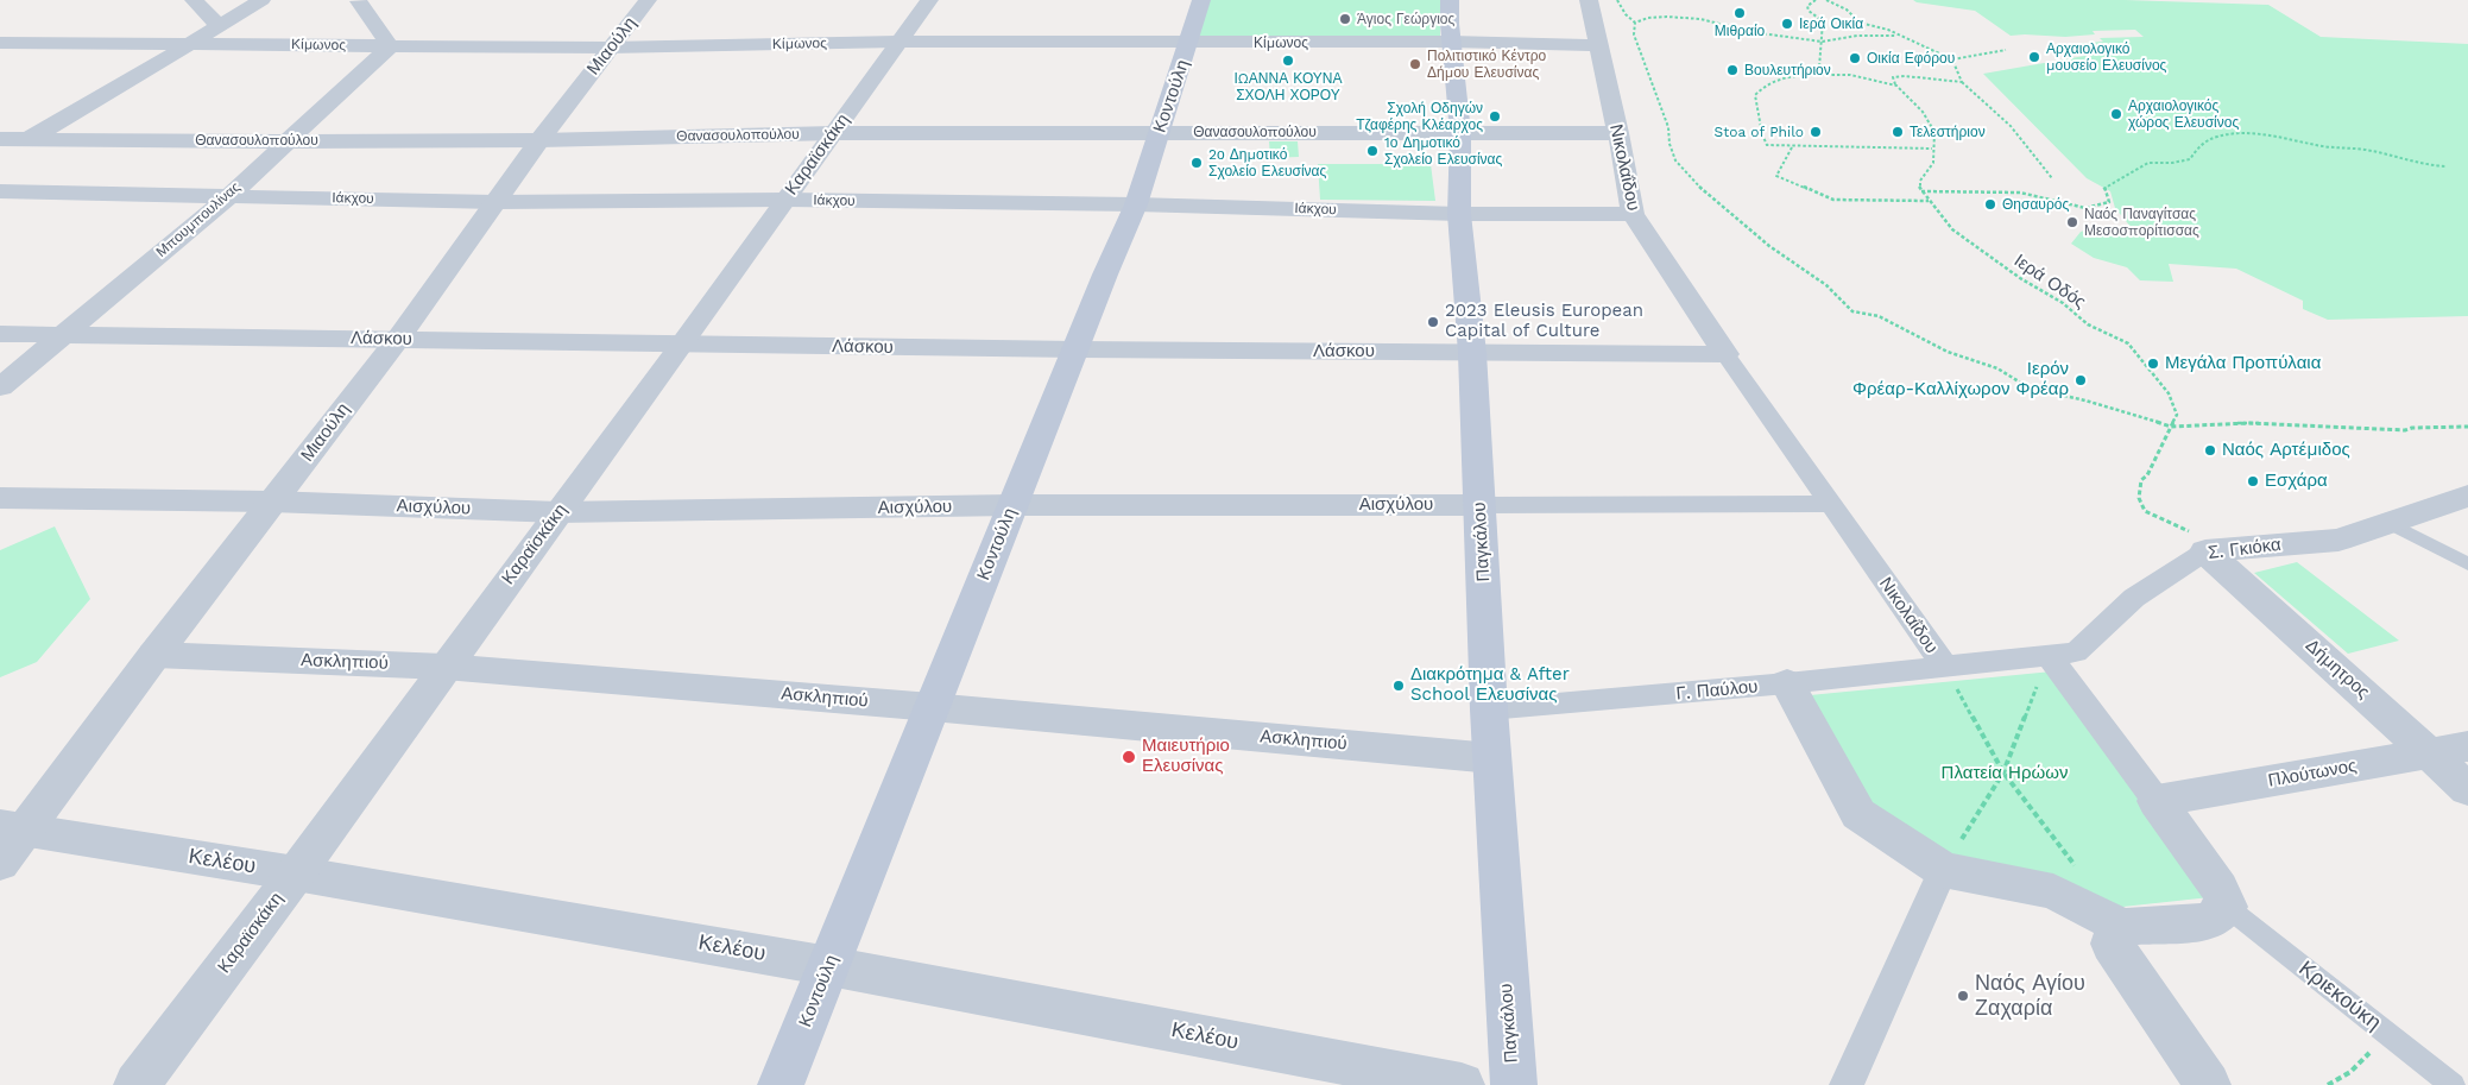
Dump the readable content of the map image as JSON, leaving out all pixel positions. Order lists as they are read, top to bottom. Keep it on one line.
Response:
{"streets":{"main road":["Κοντούλη","Παγκάλου"],"street":["Κίμωνος","Μιαούλη","Θανασουλοπούλου","Καραϊσκάκη","Νικολαΐδου","Ιάκχου","Μπουμπουλίνας","Λάσκου","Αισχύλου","Σ. Γκιόκα","Ασκληπιού","Δήμητρος","Γ. Παύλου","Πλούτωνος","Κελέου"],"lane":["Κριεκούκη"],"path":["Ιερά Οδός"]},"crossings":[["Κίμωνος","Μιαούλη"],["Κίμωνος","Κοντούλη"],["Κίμωνος","Καραϊσκάκη"],["Κίμωνος","Νικολαΐδου"],["Κίμωνος","Μπουμπουλίνας"],["Κίμωνος","Παγκάλου"],["Μιαούλη","Θανασουλοπούλου"],["Μιαούλη","Ιάκχου"],["Μιαούλη","Λάσκου"],["Μιαούλη","Αισχύλου"],["Μιαούλη","Ασκληπιού"],["Μιαούλη","Κελέου"],["Κοντούλη","Θανασουλοπούλου"],["Κοντούλη","Ιάκχου"],["Κοντούλη","Λάσκου"],["Κοντούλη","Αισχύλου"],["Κοντούλη","Ασκληπιού"],["Κοντούλη","Κελέου"],["Θανασουλοπούλου","Καραϊσκάκη"],["Θανασουλοπούλου","Νικολαΐδου"],["Θανασουλοπούλου","Μπουμπουλίνας"],["Θανασουλοπούλου","Παγκάλου"],["Καραϊσκάκη","Ιάκχου"],["Καραϊσκάκη","Λάσκου"],["Καραϊσκάκη","Αισχύλου"],["Καραϊσκάκη","Ασκληπιού"],["Καραϊσκάκη","Κελέου"],["Νικολαΐδου","Ιάκχου"],["Νικολαΐδου","Λάσκου"],["Νικολαΐδου","Αισχύλου"],["Νικολαΐδου","Σ. Γκιόκα"],["Νικολαΐδου","Γ. Παύλου"],["Ιάκχου","Μπουμπουλίνας"],["Ιάκχου","Παγκάλου"],["Μπουμπουλίνας","Λάσκου"],["Λάσκου","Παγκάλου"],["Αισχύλου","Παγκάλου"],["Παγκάλου","Ασκληπιού"],["Παγκάλου","Γ. Παύλου"],["Σ. Γκιόκα","Δήμητρος"],["Δήμητρος","Πλούτωνος"]],"parks":["Πλατεία Ηρώων"],"places":["Μιθραίο","Άγιος Γεώργιος","Ιερά Οικία","Αρχαιολογικό μουσείο Ελευσίνος","Οικία Εφόρου","ΙΩΑΝΝΑ ΚΟΥΝΑ ΣΧΟΛΗ ΧΟΡΟΥ","Πολιτιστικό Κέντρο Δήμου Ελευσίνας","Βουλευτήριον","Αρχαιολογικός χώρος Ελευσίνος","Σχολή Οδηγών Τζαφέρης Κλέαρχος","Stoa of Philo","Τελεστήριον","1ο Δημοτικό Σχολείο Ελευσίνας","2ο Δημοτικό Σχολείο Ελευσίνας","Θησαυρός","Ναός Παναγίτσας Μεσοσπορίτισσας","2023 Eleusis European Capital of Culture","Μεγάλα Προπύλαια","Ιερόν Φρέαρ-Καλλίχωρον Φρέαρ","Ναός Αρτέμιδος","Εσχάρα","Διακρότημα & After School Ελευσίνας","Μαιευτήριο Ελευσίνας","Ναός Αγίου Ζαχαρία"]}
